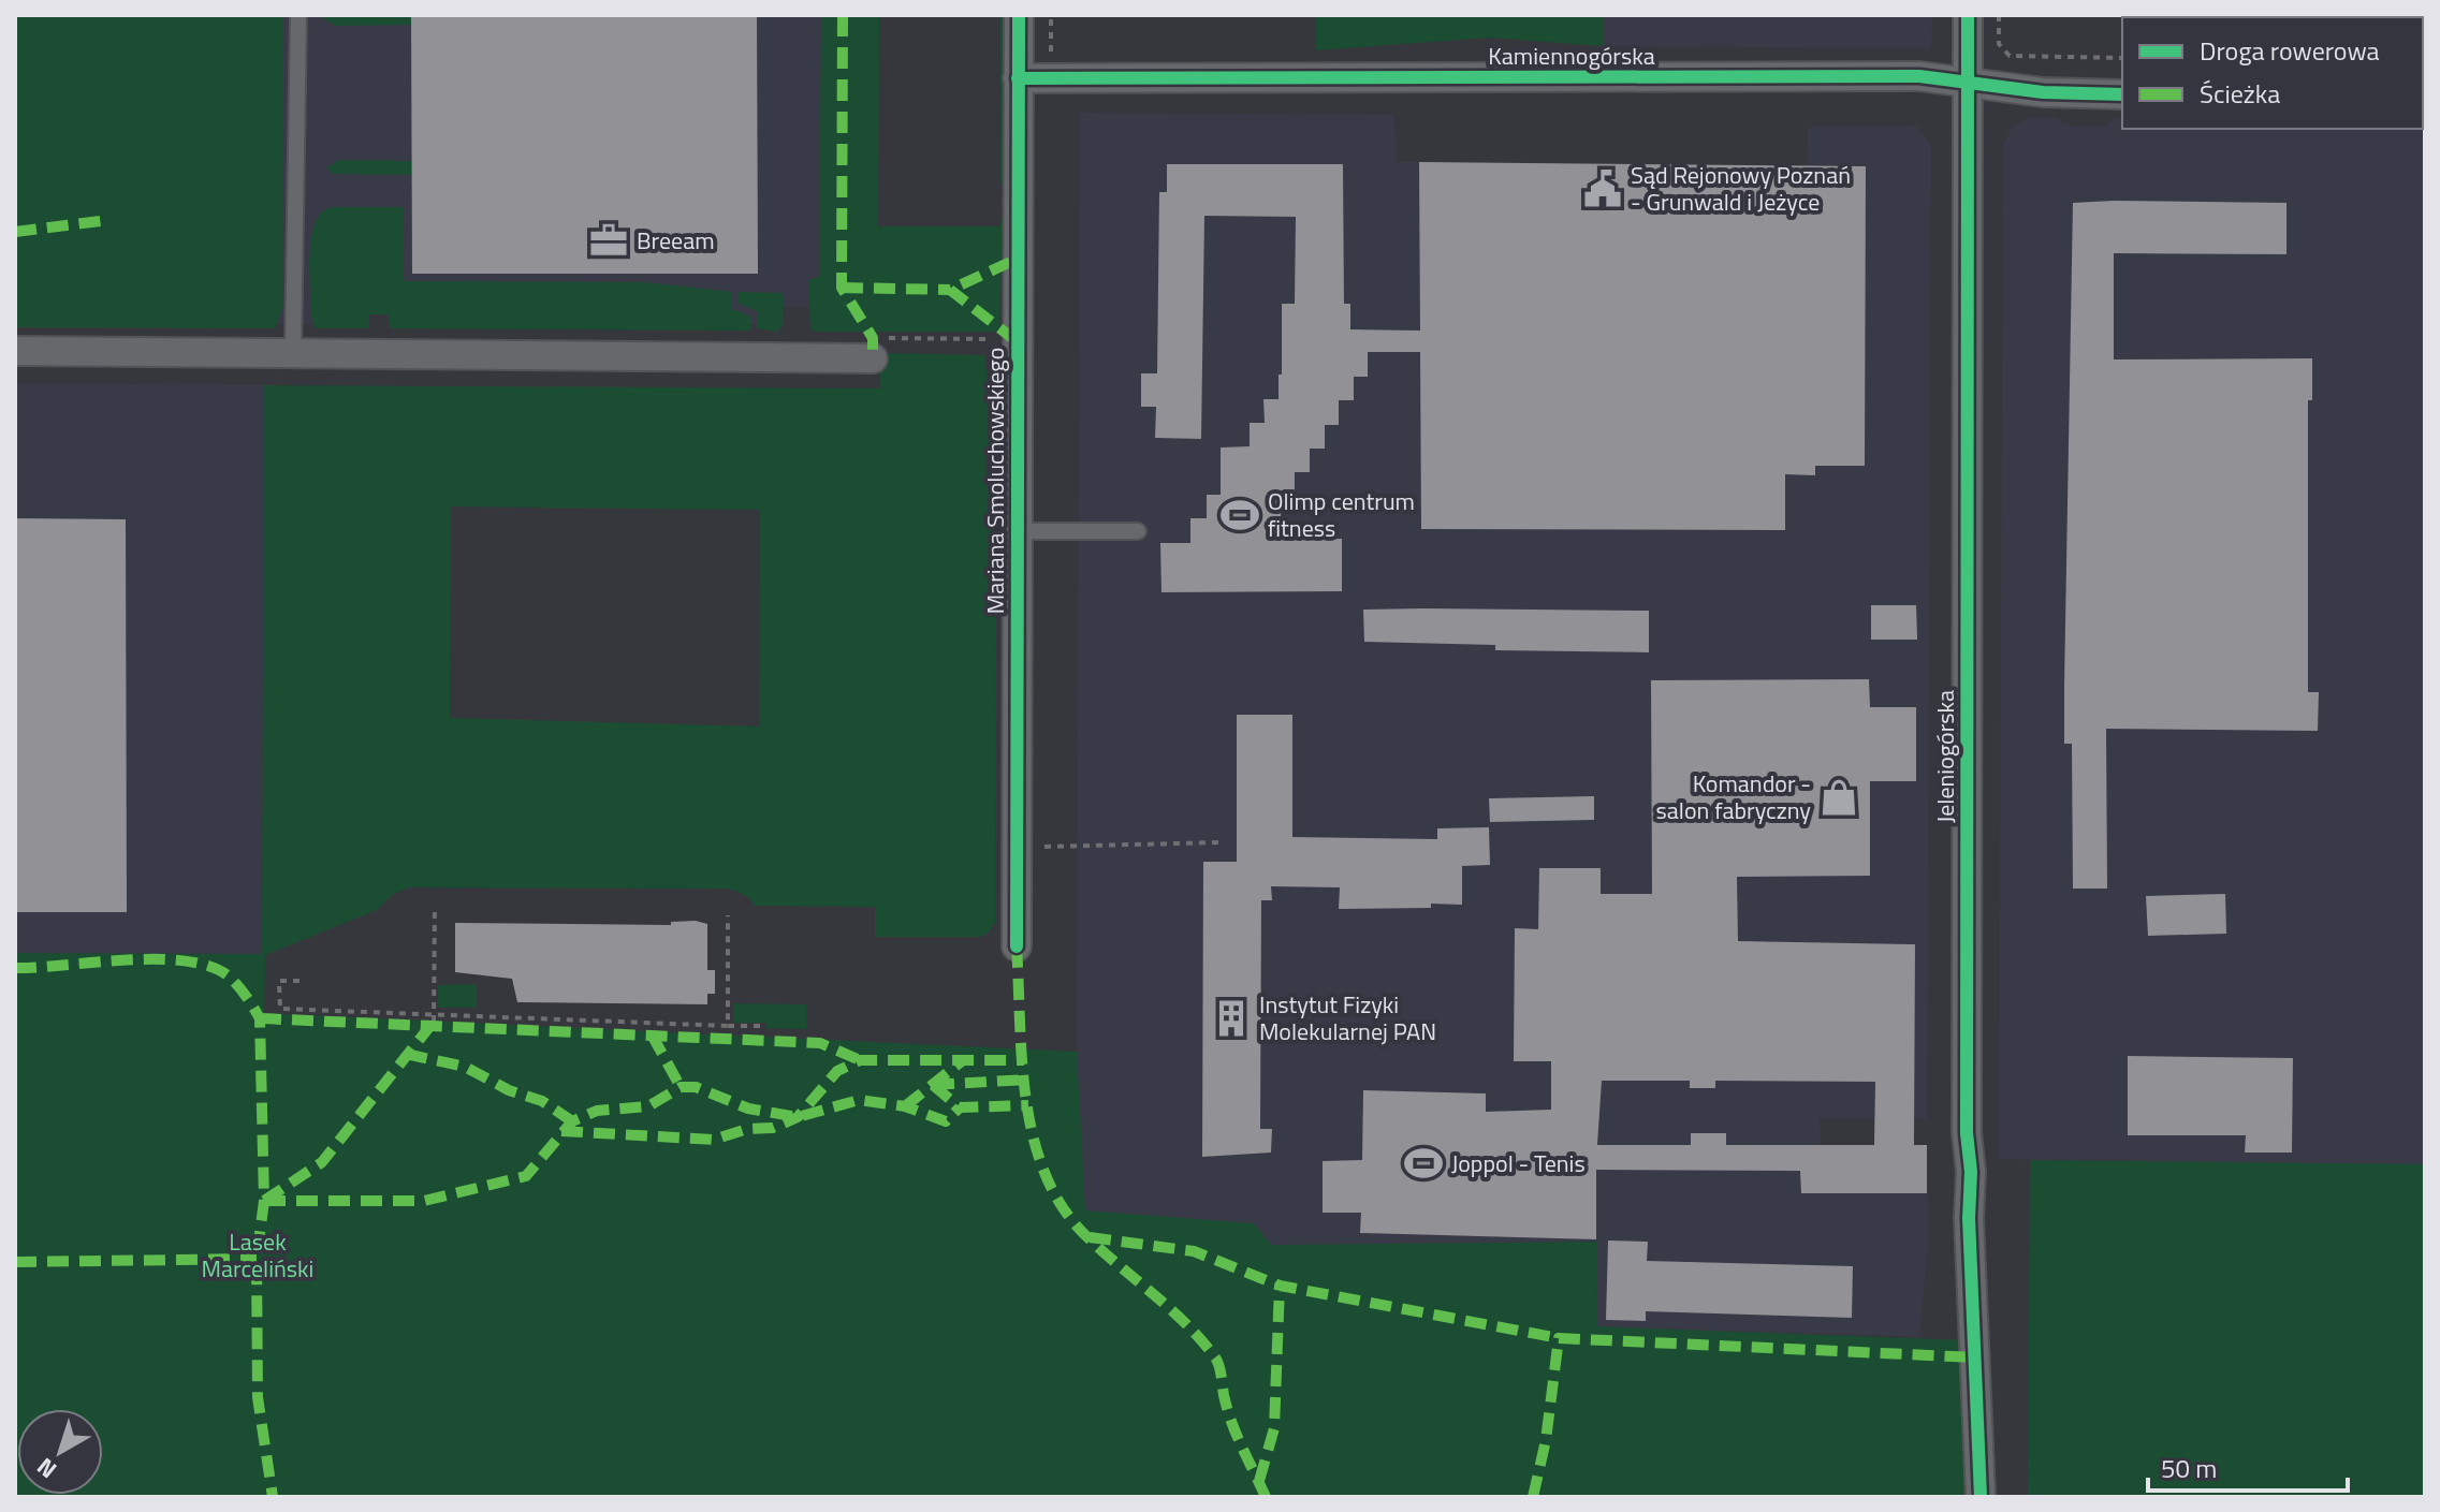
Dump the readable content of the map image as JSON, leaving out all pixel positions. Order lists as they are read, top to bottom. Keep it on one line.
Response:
{"streets":{"street":["Kamiennogórska","Mariana Smoluchowskiego","Jeleniogórska"]},"crossings":[["Kamiennogórska","Mariana Smoluchowskiego"],["Kamiennogórska","Jeleniogórska"]],"parks":["Lasek Marceliński"],"places":{"public building":["Sąd Rejonowy Poznań - Grunwald i Jeżyce"],"office":["Breeam"],"sports":["Olimp centrum fitness","Joppol - Tenis"],"shop":["Komandor - salon fabryczny"],"building":["Instytut Fizyki Molekularnej PAN"]},"legend":["Droga rowerowa","Ścieżka"],"scale_bar":"50 m","north":"bottom left"}
